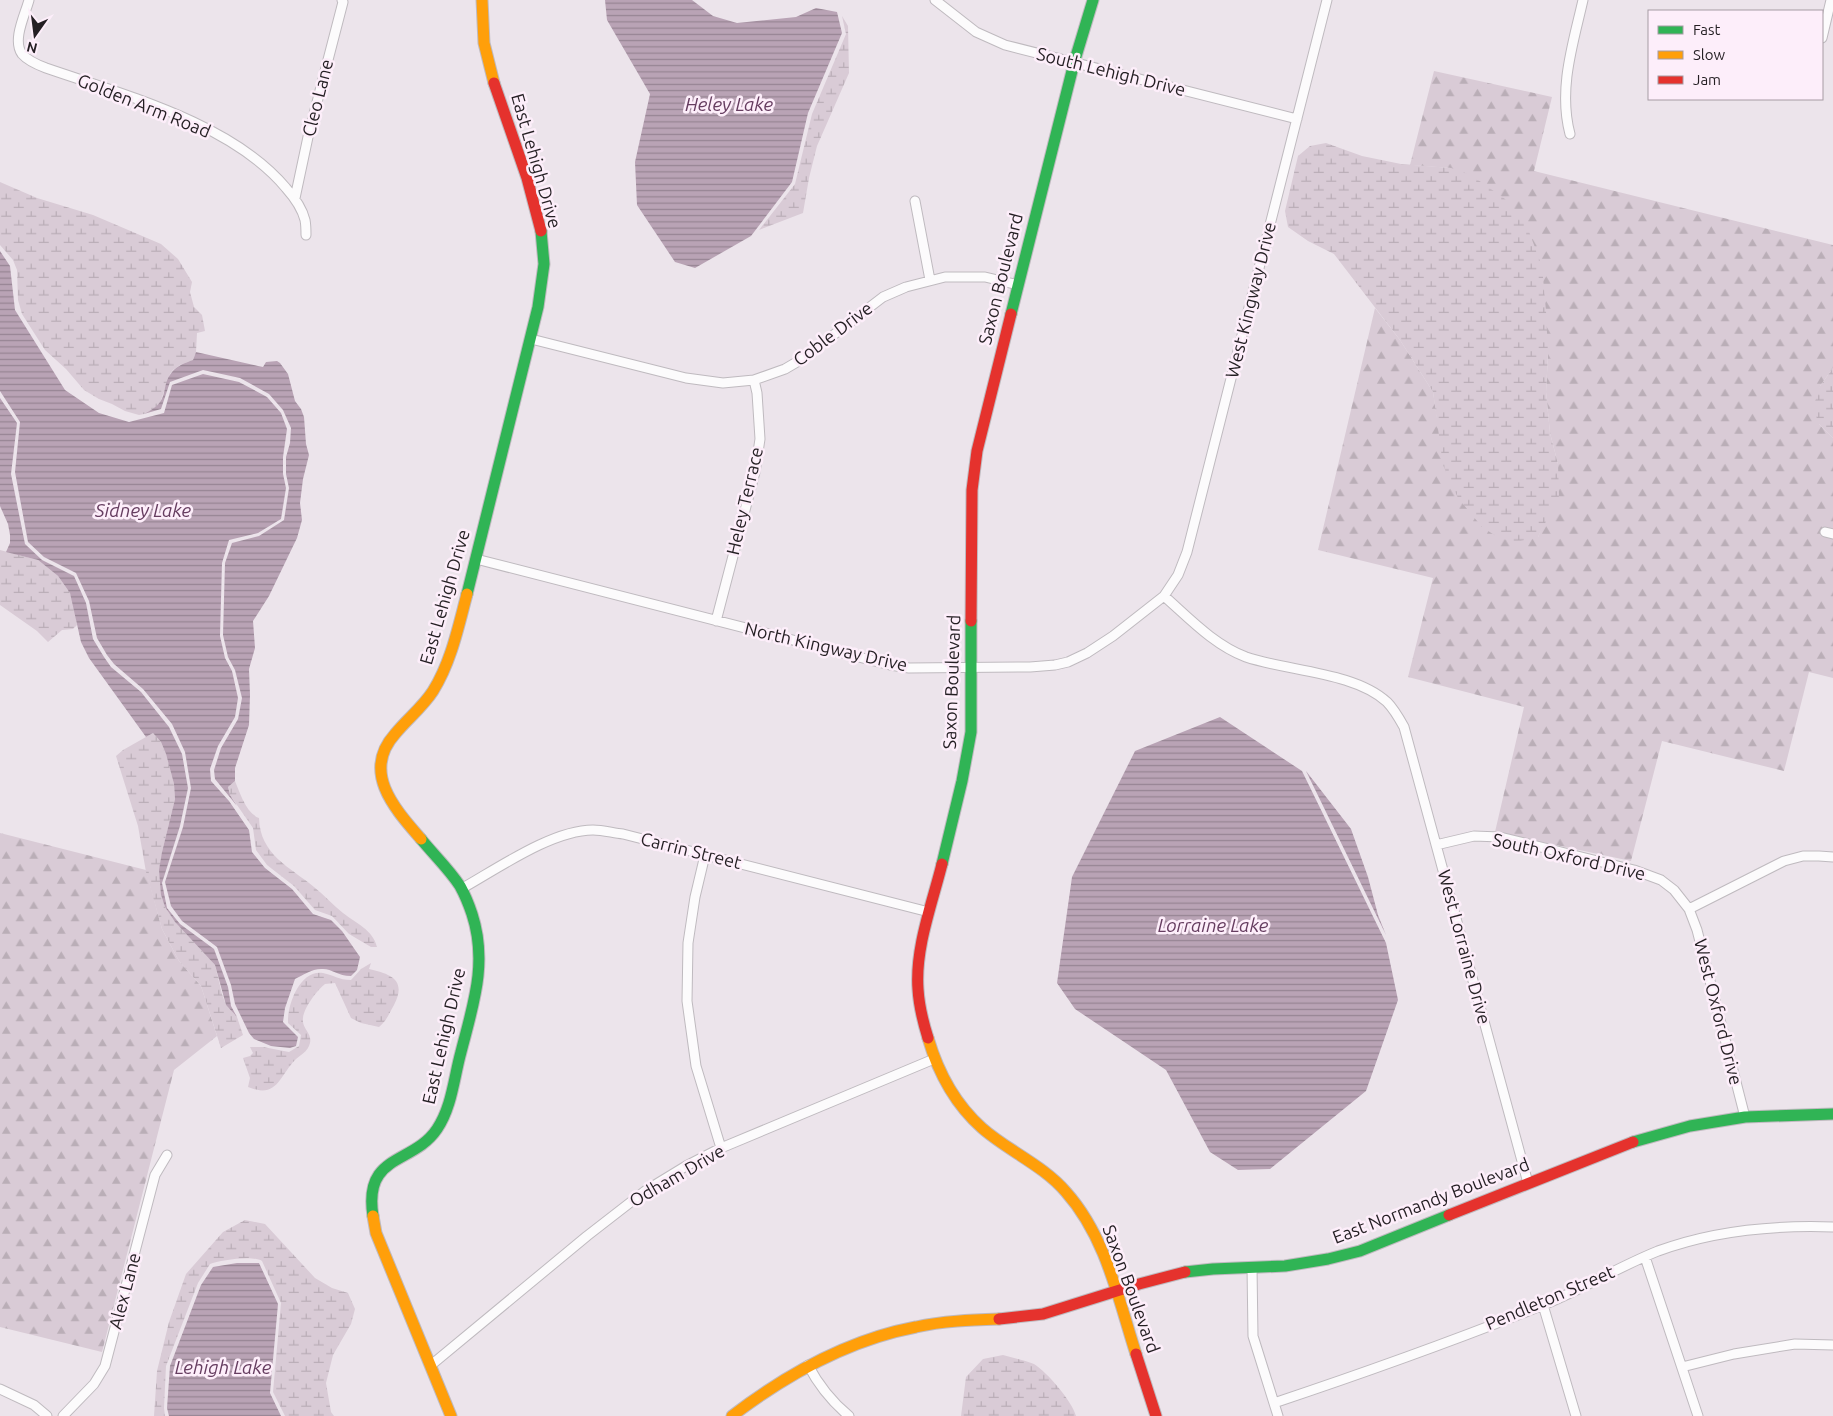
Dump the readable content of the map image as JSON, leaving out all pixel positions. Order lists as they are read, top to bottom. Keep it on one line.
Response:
{"streets":{"street":["South Lehigh Drive","Cleo Lane","Golden Arm Road","East Lehigh Drive","Saxon Boulevard","West Kingway Drive","Coble Drive","Heley Terrace","North Kingway Drive","Carrin Street","South Oxford Drive","West Lorraine Drive","West Oxford Drive","Odham Drive","East Normandy Boulevard","Alex Lane","Pendleton Street"]},"crossings":[["South Lehigh Drive","Saxon Boulevard"],["South Lehigh Drive","West Kingway Drive"],["Cleo Lane","Golden Arm Road"],["East Lehigh Drive","Coble Drive"],["East Lehigh Drive","North Kingway Drive"],["East Lehigh Drive","Carrin Street"],["East Lehigh Drive","Odham Drive"],["Saxon Boulevard","Coble Drive"],["Saxon Boulevard","North Kingway Drive"],["Saxon Boulevard","Carrin Street"],["Saxon Boulevard","Odham Drive"],["Saxon Boulevard","East Normandy Boulevard"],["West Kingway Drive","North Kingway Drive"],["West Kingway Drive","West Lorraine Drive"],["Coble Drive","Heley Terrace"],["Heley Terrace","North Kingway Drive"],["North Kingway Drive","West Lorraine Drive"],["South Oxford Drive","West Lorraine Drive"],["South Oxford Drive","West Oxford Drive"],["West Lorraine Drive","East Normandy Boulevard"],["West Oxford Drive","East Normandy Boulevard"]],"water":["Heley Lake","Sidney Lake","Lorraine Lake","Lehigh Lake"],"legend":["Fast","Slow","Jam"],"north":"bottom"}
